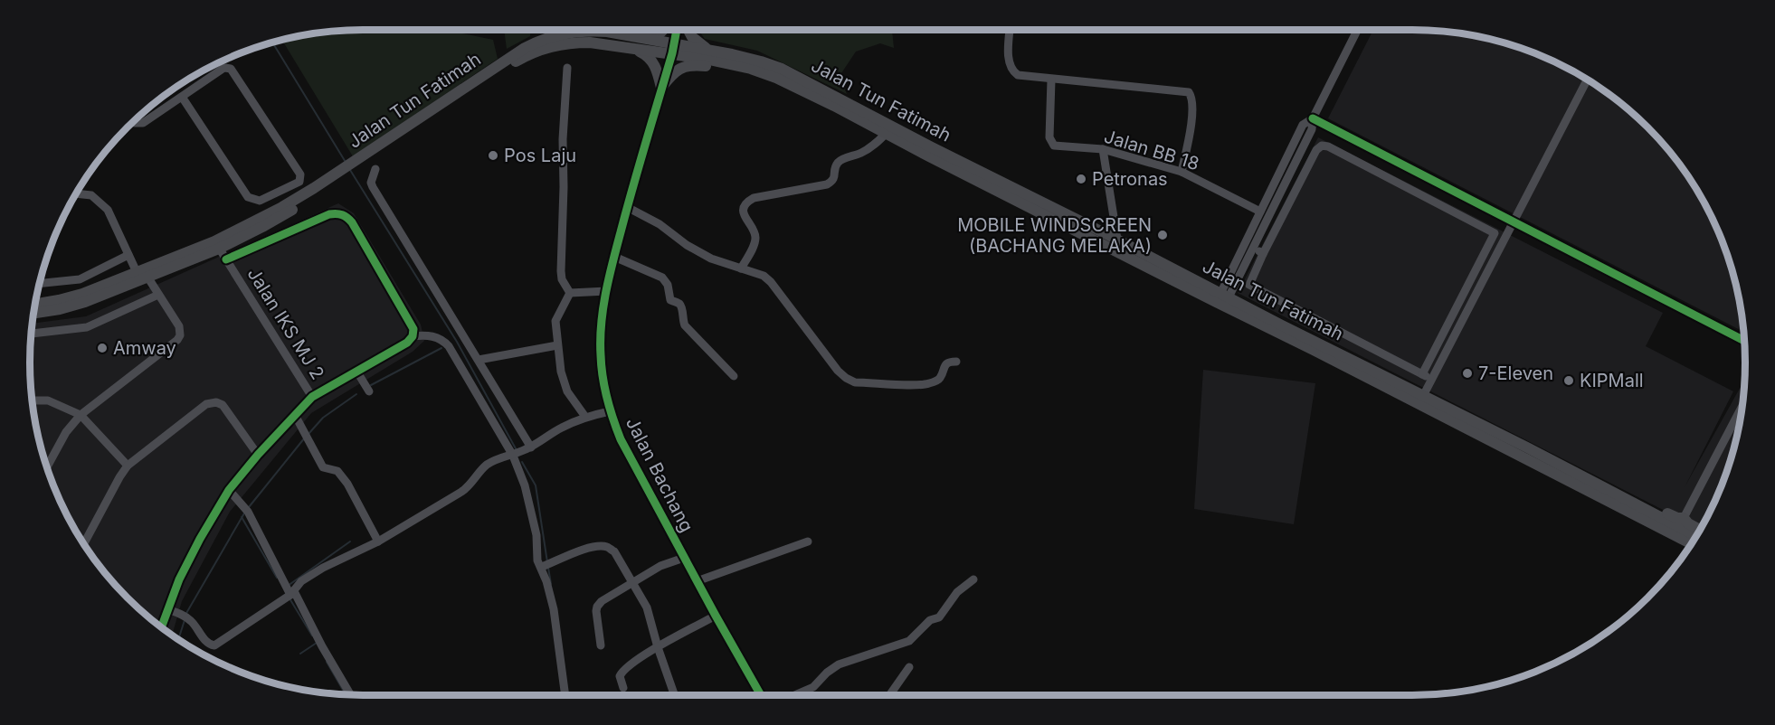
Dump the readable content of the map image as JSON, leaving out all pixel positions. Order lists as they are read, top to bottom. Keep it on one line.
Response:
{"streets":{"main road":["Jalan Tun Fatimah"],"street":["Jalan BB 18","Jalan IKS MJ 2","Jalan Bachang"]},"crossings":[["Jalan Tun Fatimah","Jalan IKS MJ 2"],["Jalan Tun Fatimah","Jalan Bachang"]],"places":["Pos Laju","Petronas","MOBILE WINDSCREEN (BACHANG MELAKA)","Amway","7-Eleven","KIPMall"]}
